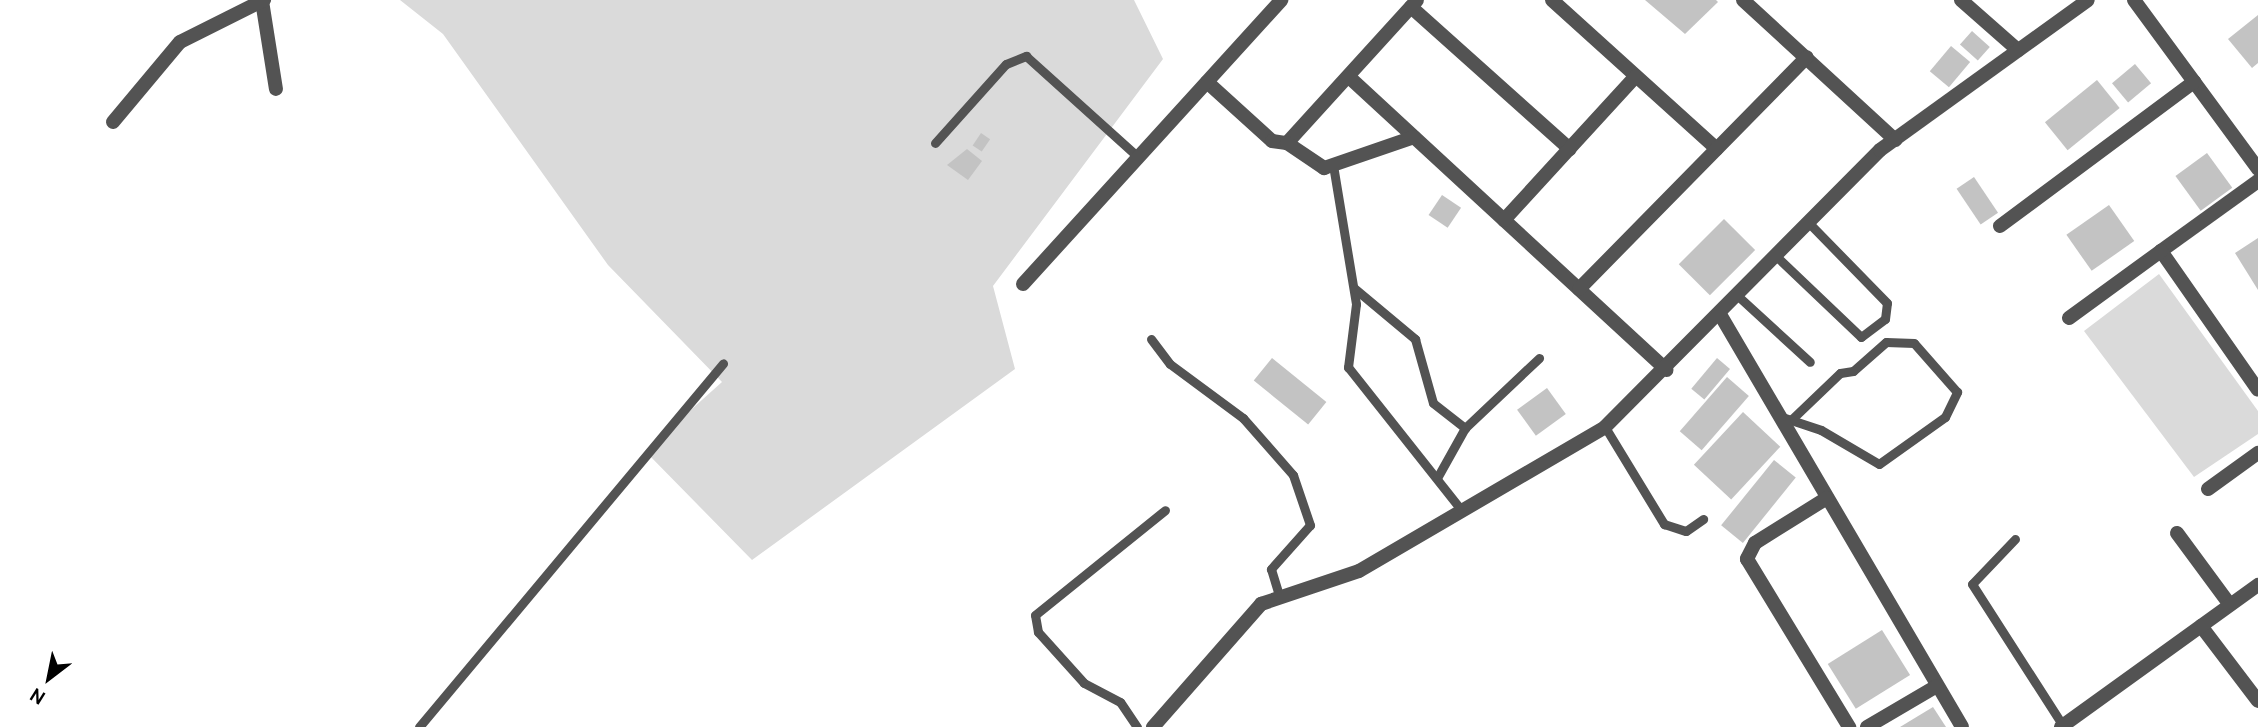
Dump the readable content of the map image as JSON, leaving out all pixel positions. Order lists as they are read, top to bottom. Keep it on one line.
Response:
{"north":"bottom left"}
